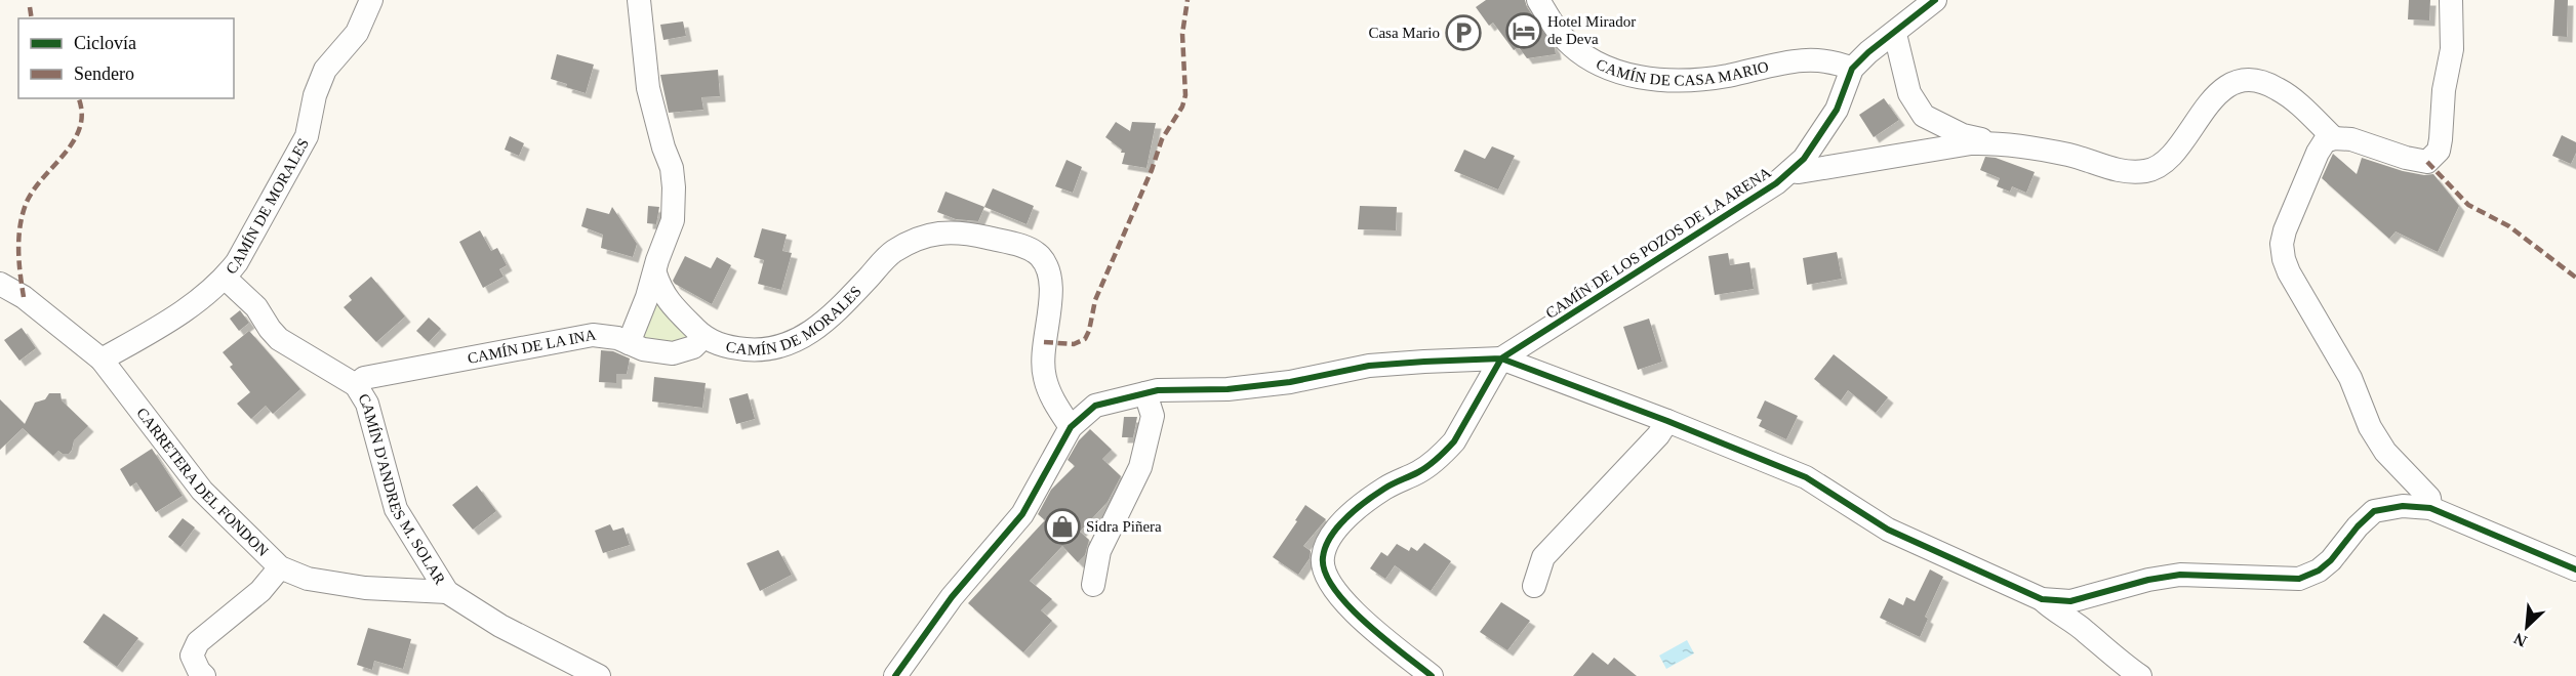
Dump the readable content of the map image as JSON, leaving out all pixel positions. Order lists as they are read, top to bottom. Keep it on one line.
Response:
{"streets":{"street":["CAMÍN DE CASA MARIO","CAMÍN DE MORALES","CAMÍN DE LOS POZOS DE LA ARENA","CAMÍN DE LA INA","CARRETERA DEL FONDON","CAMÍN D'ANDRES M. SOLAR"]},"crossings":[["CAMÍN DE CASA MARIO","CAMÍN DE LOS POZOS DE LA ARENA"],["CAMÍN DE MORALES","CAMÍN DE LA INA"],["CAMÍN DE MORALES","CARRETERA DEL FONDON"],["CAMÍN DE MORALES","CAMÍN D'ANDRES M. SOLAR"],["CAMÍN DE LA INA","CAMÍN D'ANDRES M. SOLAR"],["CARRETERA DEL FONDON","CAMÍN D'ANDRES M. SOLAR"]],"places":{"hotel":["Hotel Mirador de Deva"],"parking":["Casa Mario"],"shop":["Sidra Piñera"]},"legend":["Ciclovía","Sendero"],"north":"bottom left"}
